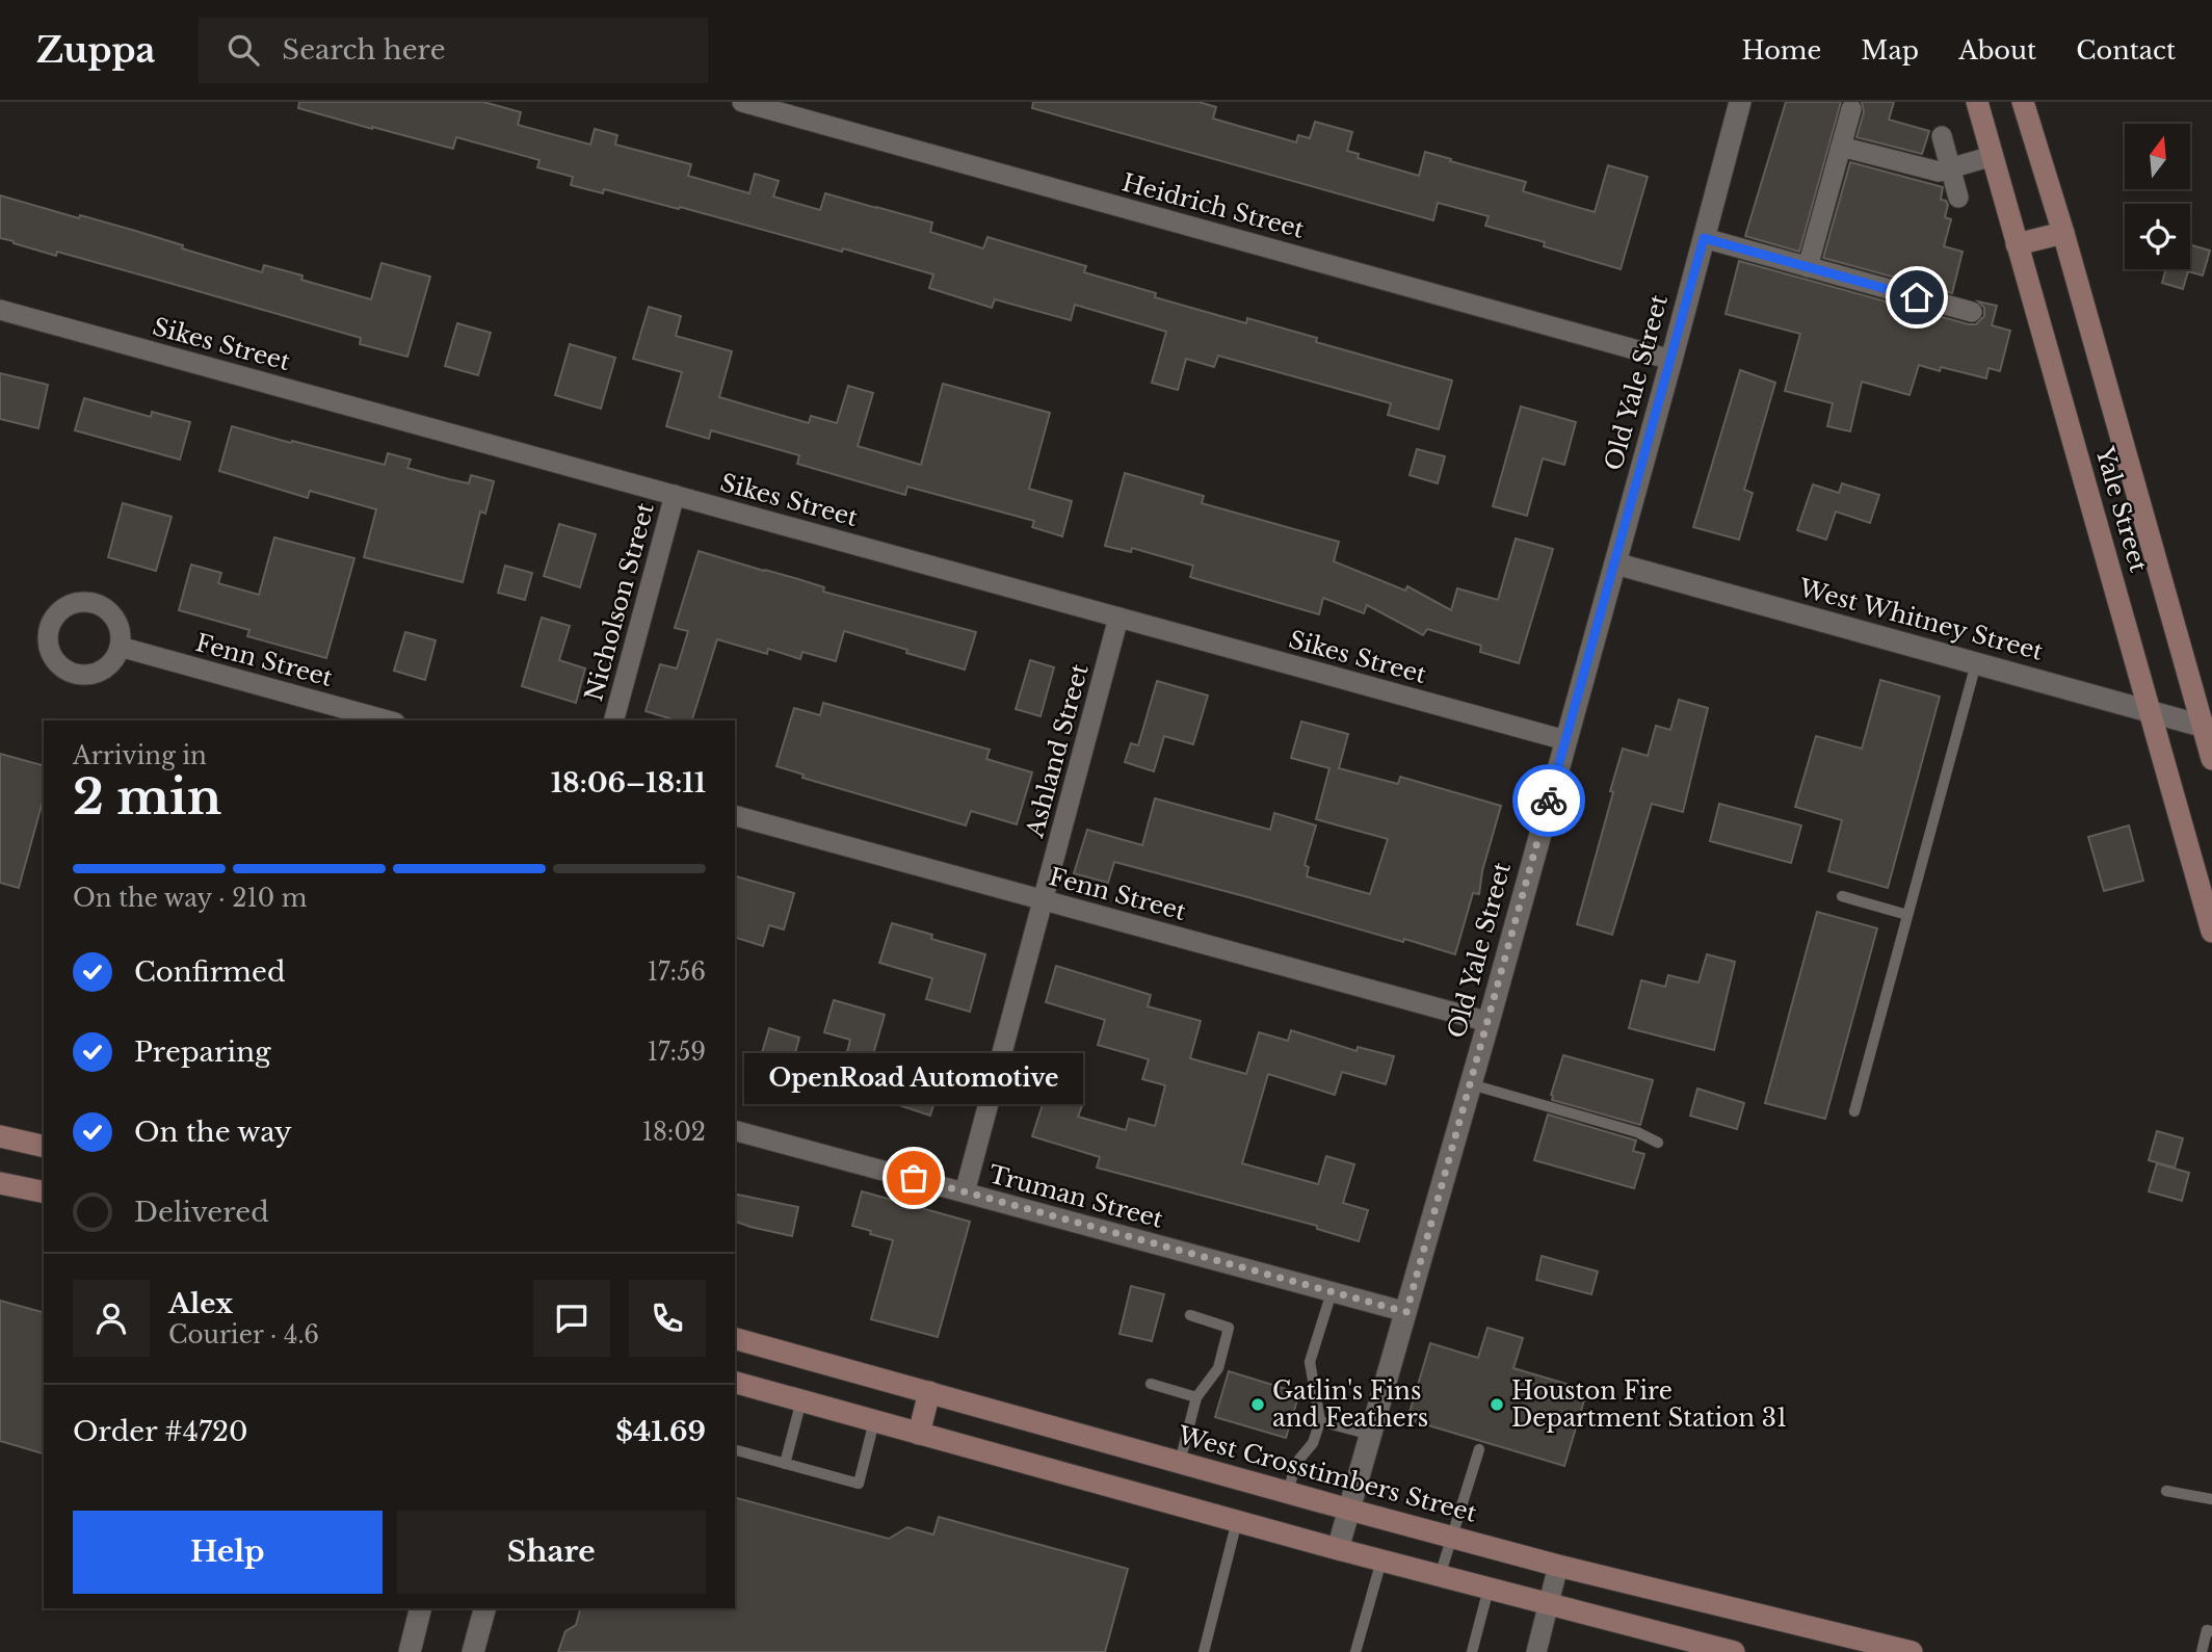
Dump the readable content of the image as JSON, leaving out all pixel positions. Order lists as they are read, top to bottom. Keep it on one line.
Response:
{"streets":{"main road":["Yale Street","West Crosstimbers Street"],"street":["Heidrich Street","Sikes Street","Old Yale Street","Nicholson Street","West Whitney Street","Fenn Street","Ashland Street","Truman Street"]},"crossings":[["Heidrich Street","Old Yale Street"],["Sikes Street","Old Yale Street"],["Sikes Street","Nicholson Street"],["Sikes Street","Ashland Street"],["Old Yale Street","West Whitney Street"],["Old Yale Street","Fenn Street"],["Old Yale Street","Truman Street"],["Old Yale Street","West Crosstimbers Street"],["Yale Street","West Whitney Street"],["Fenn Street","Ashland Street"],["Ashland Street","Truman Street"]],"places":["OpenRoad Automotive","Gatlin's Fins and Feathers","Houston Fire Department Station 31"],"north":"top","page":{"header":"Zuppa","search":"Search here","nav":["Home","Map","About","Contact"],"heading":["2 min","Arriving in","18:06–18:11"],"panel":["Alex","Courier · 4.6","Order #4720","$41.69"],"bar":"On the way · 210 m","list":[["Confirmed","17:56"],["Preparing","17:59"],["On the way","18:02"],"Delivered"],"bubble":"OpenRoad Automotive","buttons":["Help","Share"]}}
